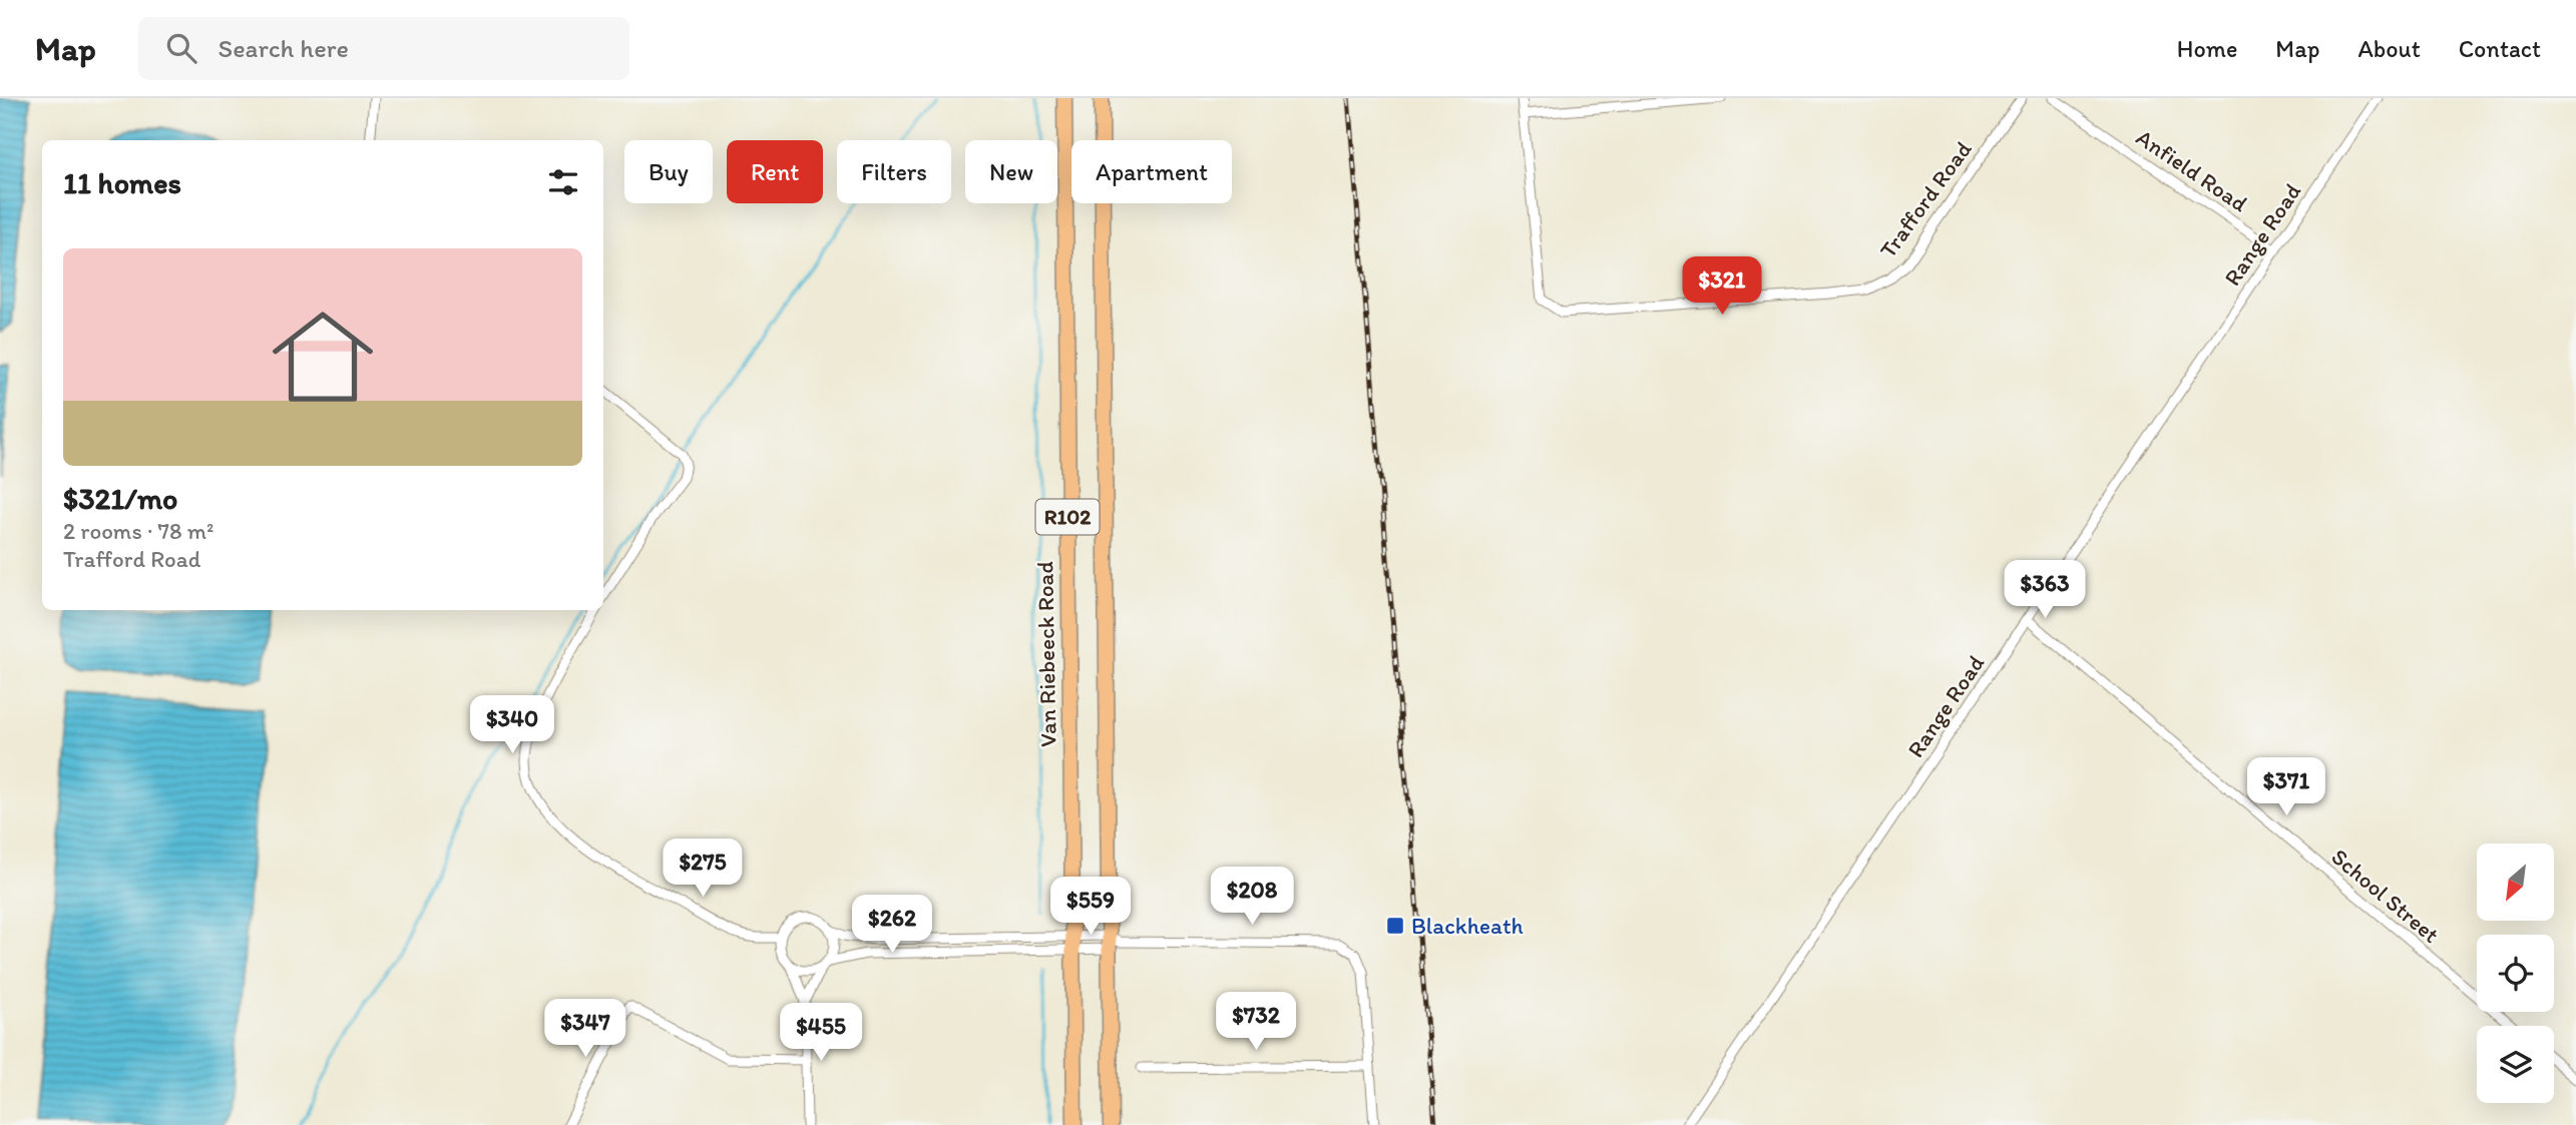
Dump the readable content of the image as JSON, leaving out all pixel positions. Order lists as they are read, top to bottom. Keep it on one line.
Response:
{"streets":{"main road":["R102","Van Riebeeck Road"],"street":["Anfield Road","Trafford Road","Range Road","School Street"]},"crossings":[["Anfield Road","Range Road"],["Range Road","School Street"]],"places":{"transit":["Blackheath"]},"north":"bottom left","page":{"header":"Map","search":"Search here","nav":["Home","Map","About","Contact"],"chip":["Buy","Rent","Filters","New","Apartment"],"heading":"11 homes","list":[{"name":"$321/mo","note":"2 rooms · 78 m² · Trafford Road"}],"price":["$321","$363","$340","$371","$275","$208","$559","$262","$732","$347","$455"]}}
